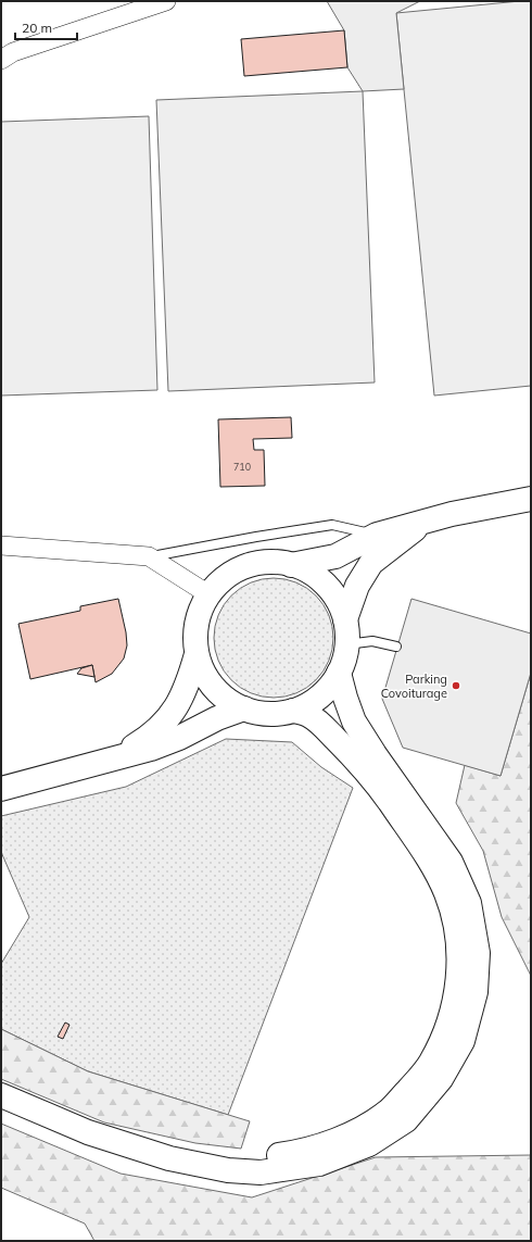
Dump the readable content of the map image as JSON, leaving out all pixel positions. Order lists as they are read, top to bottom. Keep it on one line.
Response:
{"places":["Parking Covoiturage"],"house_numbers":["710"],"scale_bar":"20 m"}
